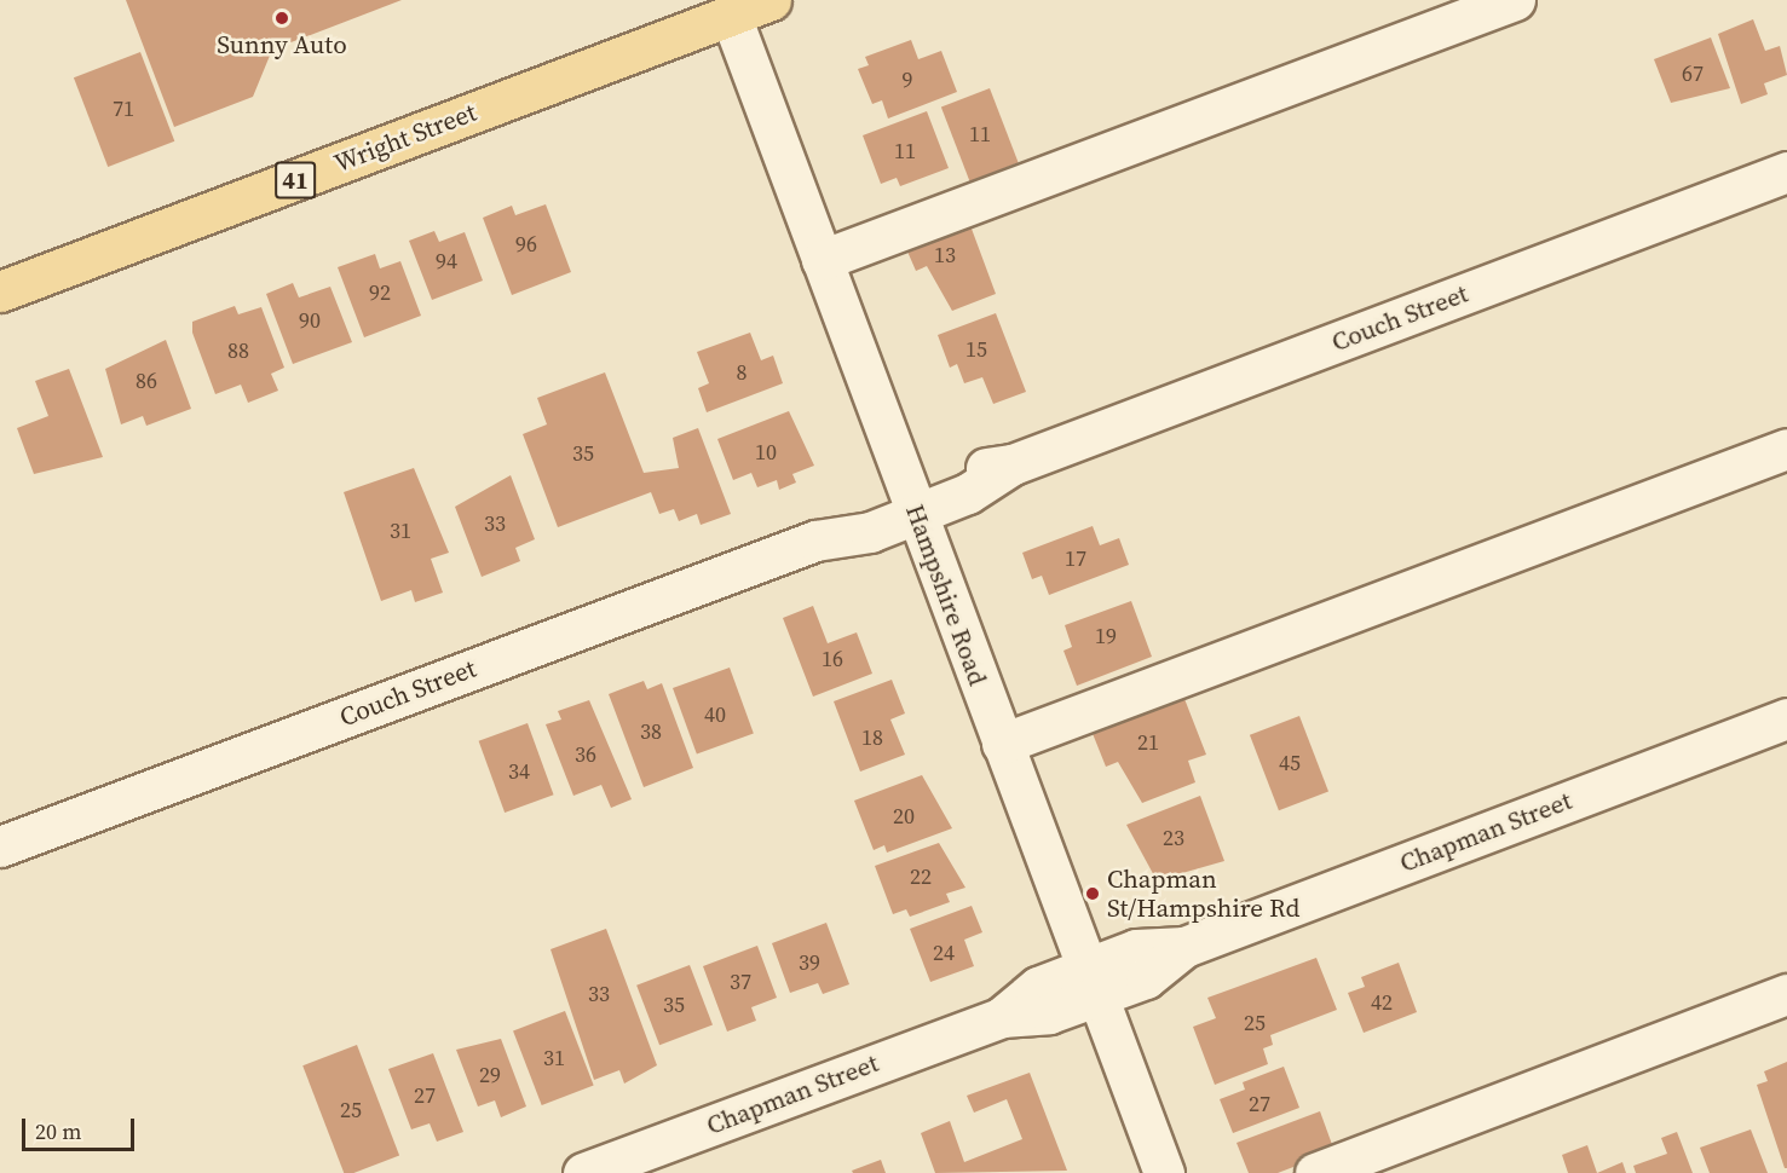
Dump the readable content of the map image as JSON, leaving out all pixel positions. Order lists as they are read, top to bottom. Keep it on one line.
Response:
{"streets":{"main road":["Wright Street","41"],"street":["Couch Street","Hampshire Road","Chapman Street"]},"crossings":[["Wright Street","Hampshire Road"],["Couch Street","Hampshire Road"],["Hampshire Road","Chapman Street"]],"places":["Sunny Auto","Chapman St/Hampshire Rd"],"house_numbers":["67","9","71","11","11","96","13","94","92","90","15","88","8","86","10","35","33","31","17","19","16","40","38","18","21","36","45","34","20","23","22","24","39","37","33","42","35","25","31","29","27","27","25"],"scale_bar":"20 m"}
